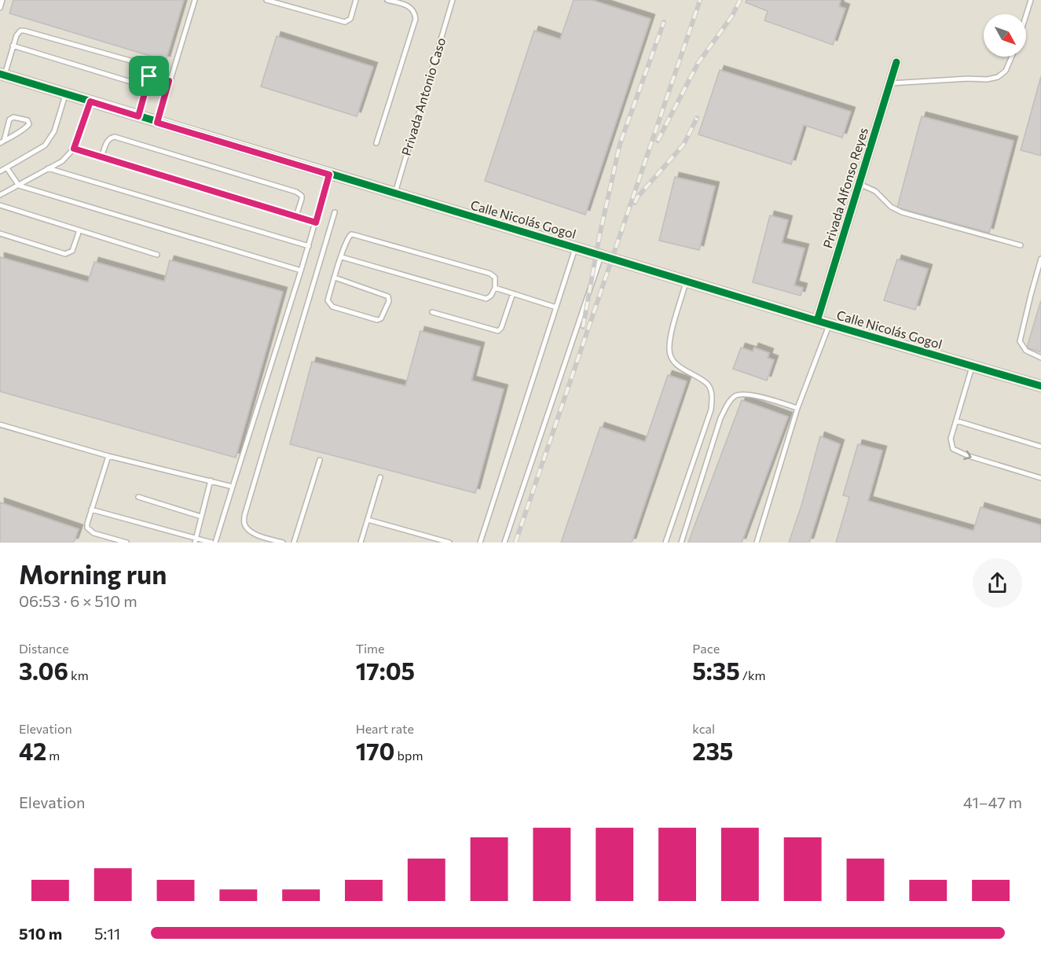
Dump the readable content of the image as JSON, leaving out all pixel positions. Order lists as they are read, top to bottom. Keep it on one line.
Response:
{"streets":{"street":["Privada Alfonso Reyes","Calle Nicolás Gogol"],"lane":["Privada Antonio Caso"]},"crossings":[["Privada Antonio Caso","Calle Nicolás Gogol"],["Privada Alfonso Reyes","Calle Nicolás Gogol"]],"north":"bottom right","page":{"heading":["Morning run","06:53 · 6 × 510 m"],"stats":[["Distance","3.06 km"],["Time","17:05"],["Pace","5:35 /km"],["Elevation","42 m"],["Heart rate","170 bpm"],["kcal","235"]],"chart":["Elevation","41–47 m"],"list":[{"name":"510 m","note":"5:11"}]}}
